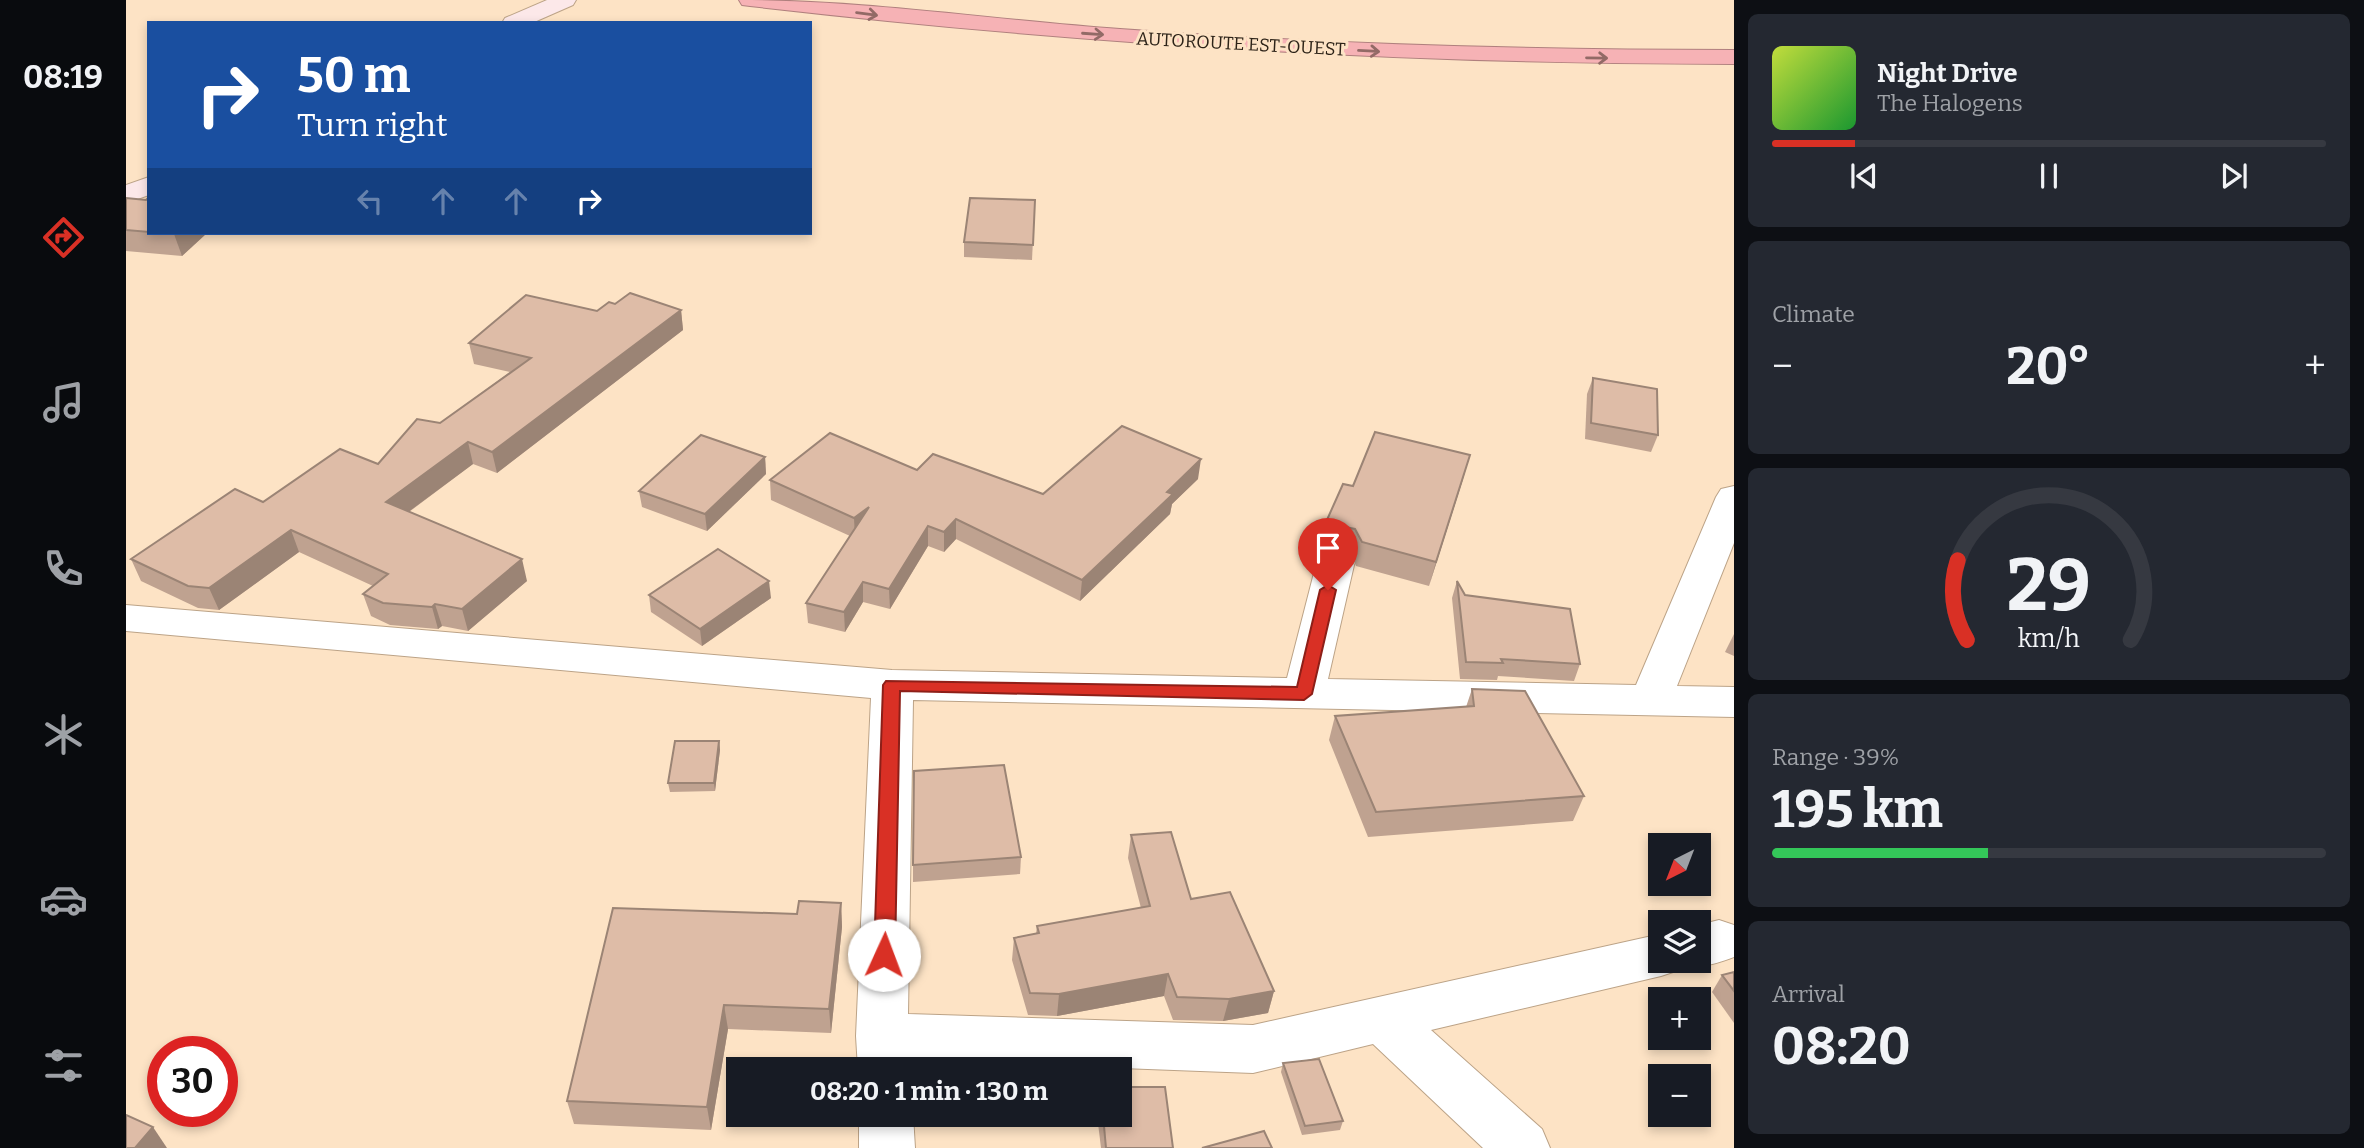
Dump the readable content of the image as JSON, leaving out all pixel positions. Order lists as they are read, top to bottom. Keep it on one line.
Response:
{"streets":{"highway":["AUTOROUTE EST-OUEST"]},"north":"bottom left","page":{"tabs":"08:19","turn":["50 m","Turn right"],"song":["Night Drive","The Halogens"],"tile":["Climate",["Range · 39%","195 km"],["Arrival","08:20"]],"heat":["−","20°","+"],"map_buttons":["+","−"],"limit":"30","trip":"08:20 · 1 min · 130 m","gauge":["29","km/h"]}}
